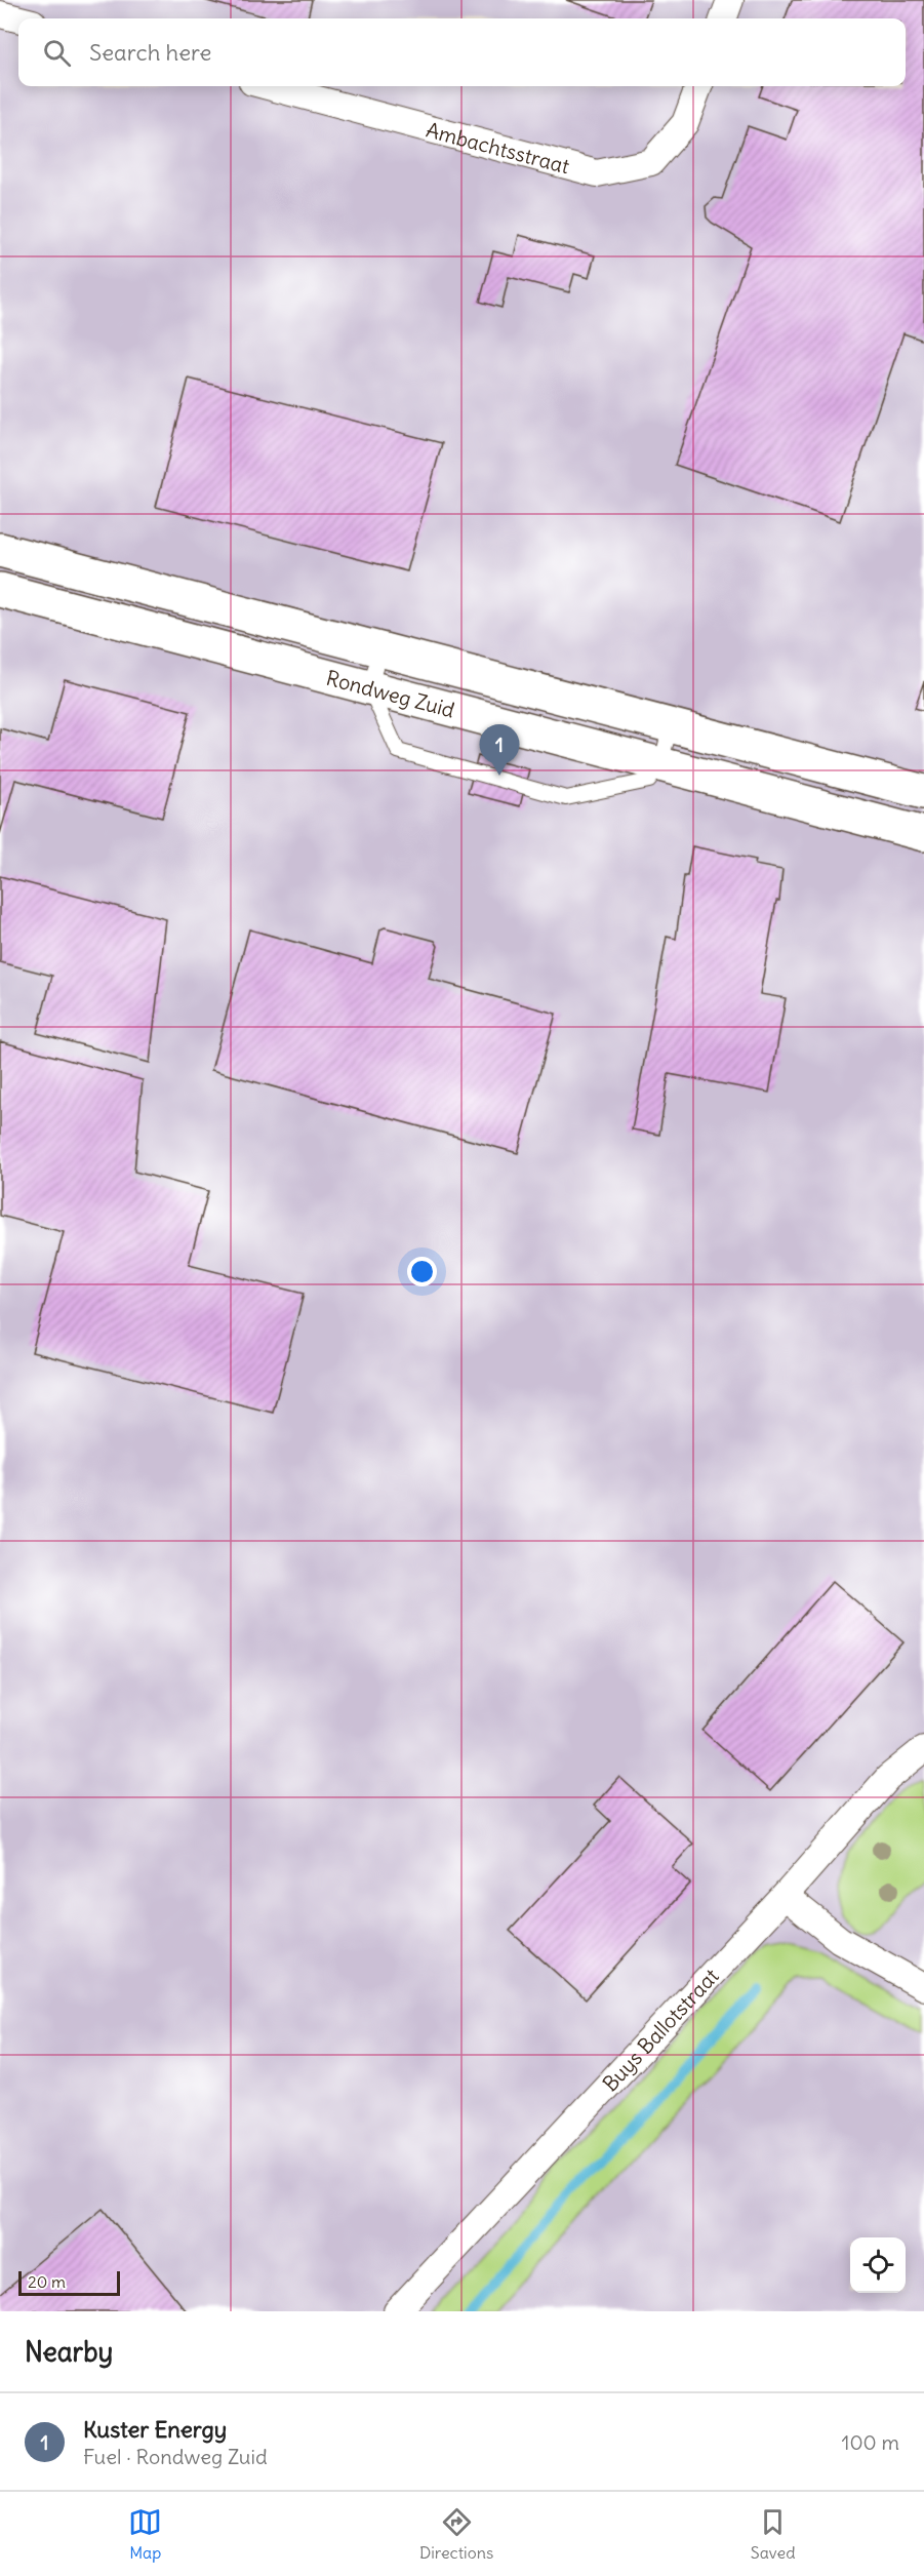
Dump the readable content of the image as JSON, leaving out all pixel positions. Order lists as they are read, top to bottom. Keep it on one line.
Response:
{"streets":{"main road":["Rondweg Zuid"],"street":["Ambachtsstraat","Buys Ballotstraat"]},"scale_bar":"20 m","page":{"search":"Search here","pins":"1","scale":"20 m","heading":"Nearby","list":[{"mark":"1","name":"Kuster Energy","note":"Fuel · Rondweg Zuid","value":"100 m"}],"nav":["Map","Directions","Saved"]}}
